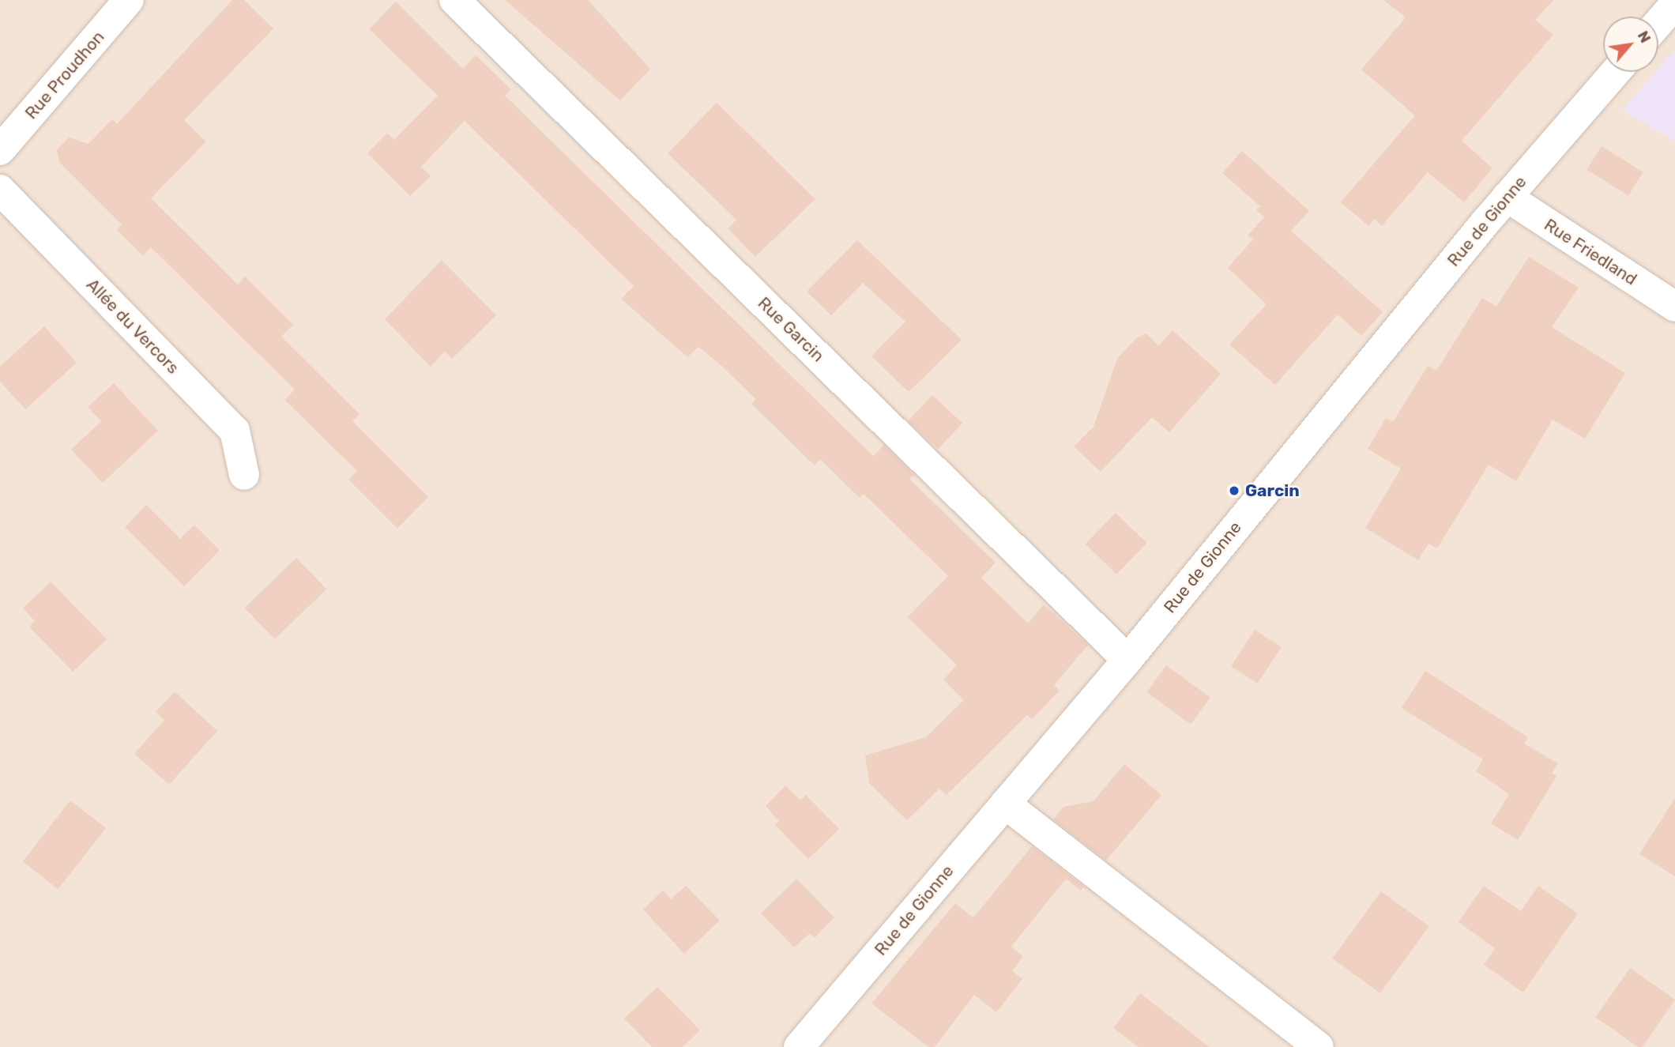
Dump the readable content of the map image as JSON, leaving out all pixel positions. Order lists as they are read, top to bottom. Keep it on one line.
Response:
{"streets":{"street":["Rue Proudhon","Rue de Gionne","Rue Friedland","Allée du Vercors","Rue Garcin"]},"crossings":[["Rue de Gionne","Rue Friedland"],["Rue de Gionne","Rue Garcin"]],"places":["Garcin"],"north":"top right"}
